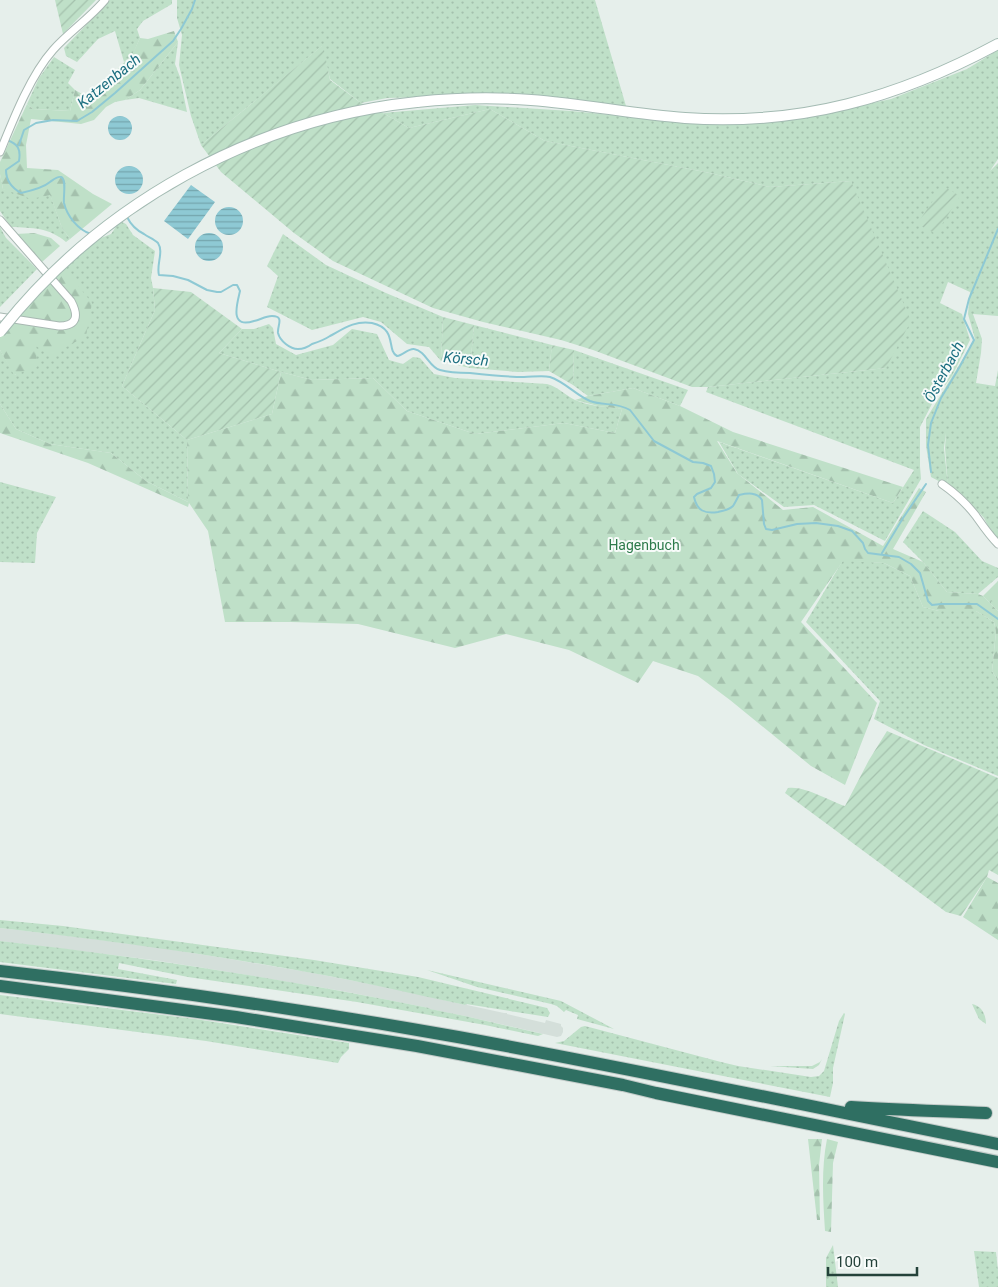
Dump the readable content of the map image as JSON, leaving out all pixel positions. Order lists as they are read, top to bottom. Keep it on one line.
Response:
{"water":["Katzenbach","Körsch","Österbach"],"parks":["Hagenbuch"],"scale_bar":"100 m"}
